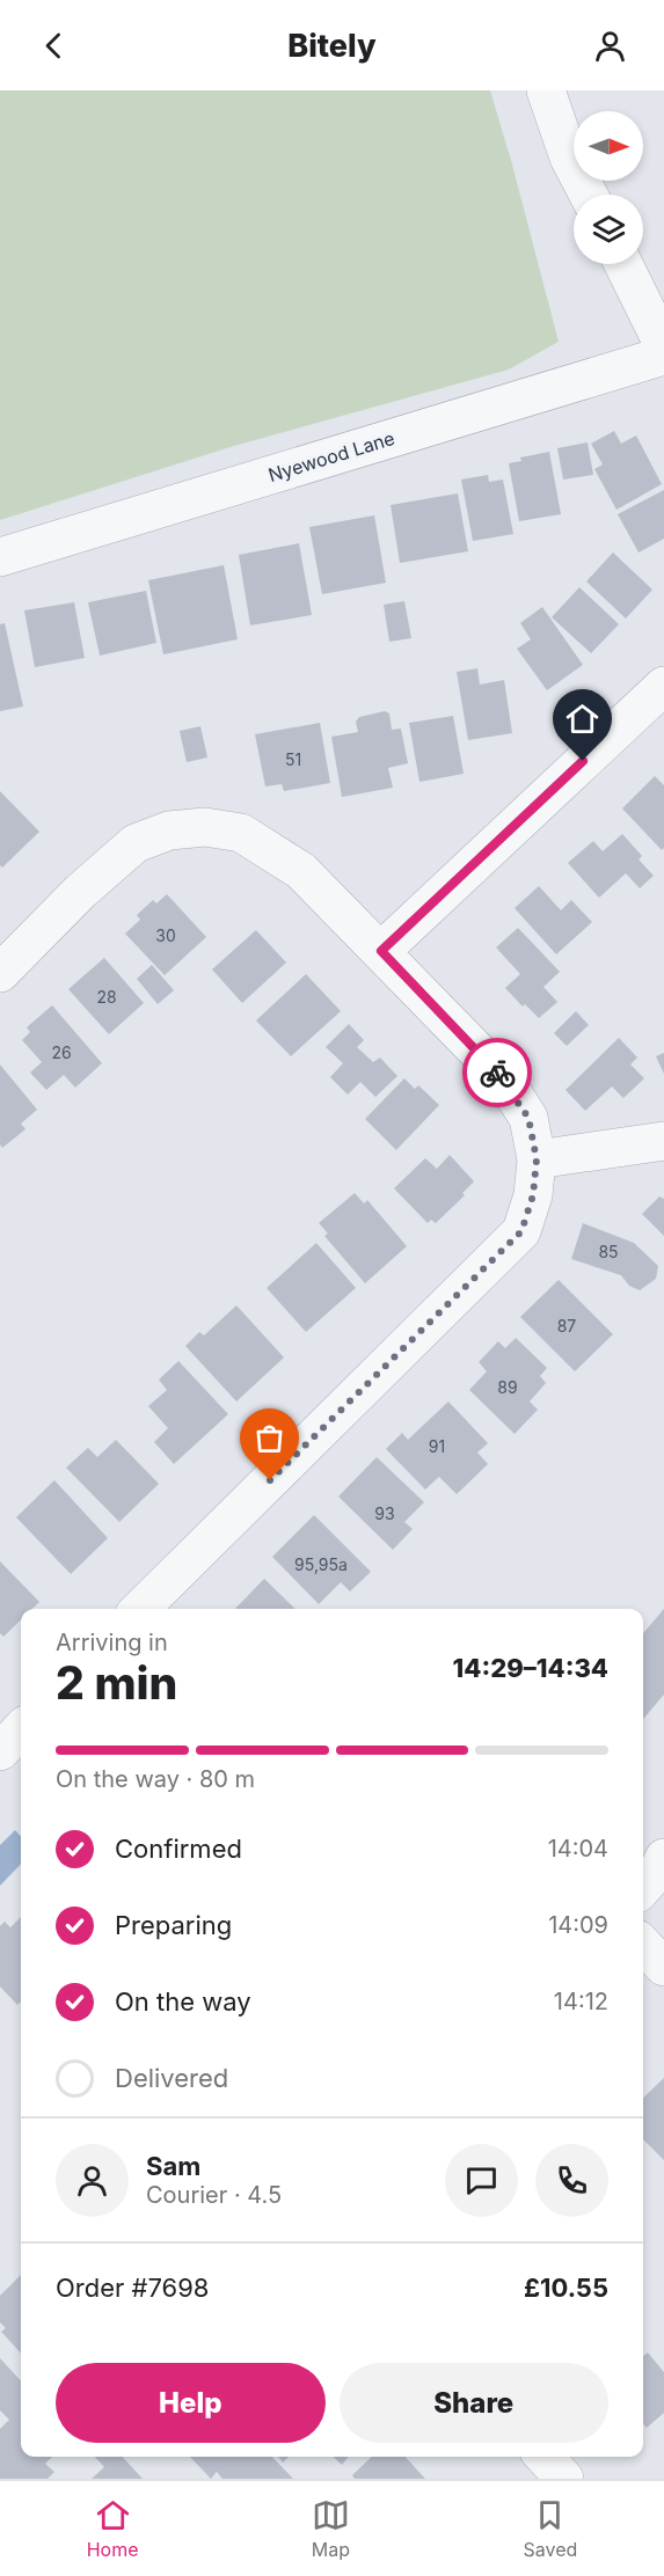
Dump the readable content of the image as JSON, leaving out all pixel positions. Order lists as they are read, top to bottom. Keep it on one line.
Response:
{"streets":{"street":["Nyewood Lane"]},"house_numbers":["51","30","28","26","85","87","89","91","93","95,95a"],"north":"right","page":{"header":"Bitely","heading":["2 min","Arriving in","14:29–14:34"],"panel":["Sam","Courier · 4.5","Order #7698","£10.55"],"bar":"On the way · 80 m","list":[["Confirmed","14:04"],["Preparing","14:09"],["On the way","14:12"],"Delivered"],"buttons":["Help","Share"],"tabs":["Home","Map","Saved"]}}
